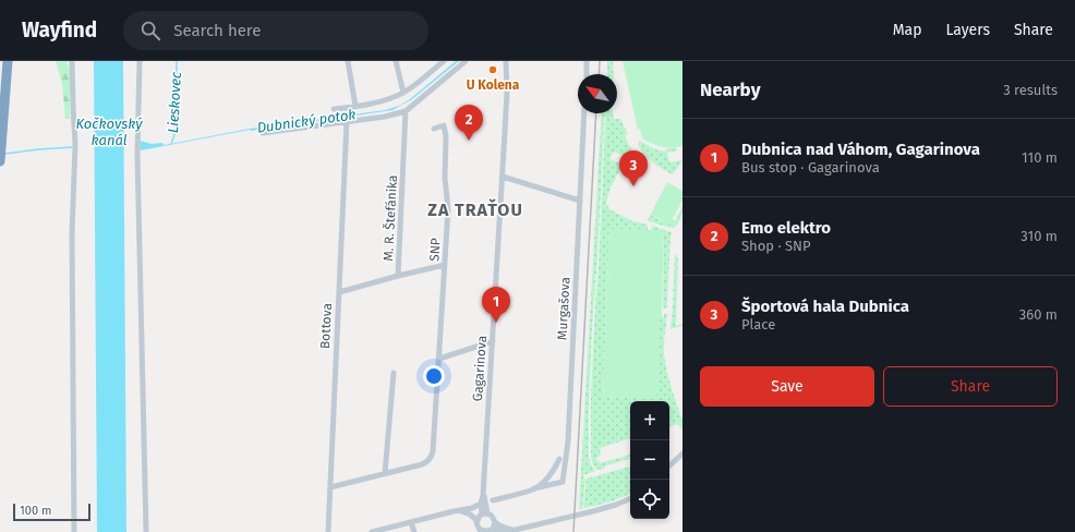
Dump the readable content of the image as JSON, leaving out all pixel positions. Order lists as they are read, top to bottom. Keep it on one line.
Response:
{"streets":{"street":["M. R. Štefánika","SNP","Murgašova","Bottova","Gagarinova"]},"crossings":[["M. R. Štefánika","SNP"],["SNP","Bottova"]],"districts":["ZA TRAŤOU"],"water":["Lieskovec","Dubnický potok","Kočkovský kanál"],"places":["U Kolena"],"scale_bar":"100 m","north":"top left","page":{"header":"Wayfind","search":"Search here","nav":["Map","Layers","Share"],"heading":["Nearby","3 results"],"pins":["2","3","1"],"list":[{"mark":"1","name":"Dubnica nad Váhom, Gagarinova","note":"Bus stop · Gagarinova","value":"110 m"},{"mark":"2","name":"Emo elektro","note":"Shop · SNP","value":"310 m"},{"mark":"3","name":"Športová hala Dubnica","note":"Place","value":"360 m"}],"buttons":["Save","Share"],"map_buttons":["+","−"],"scale":"100 m"}}
